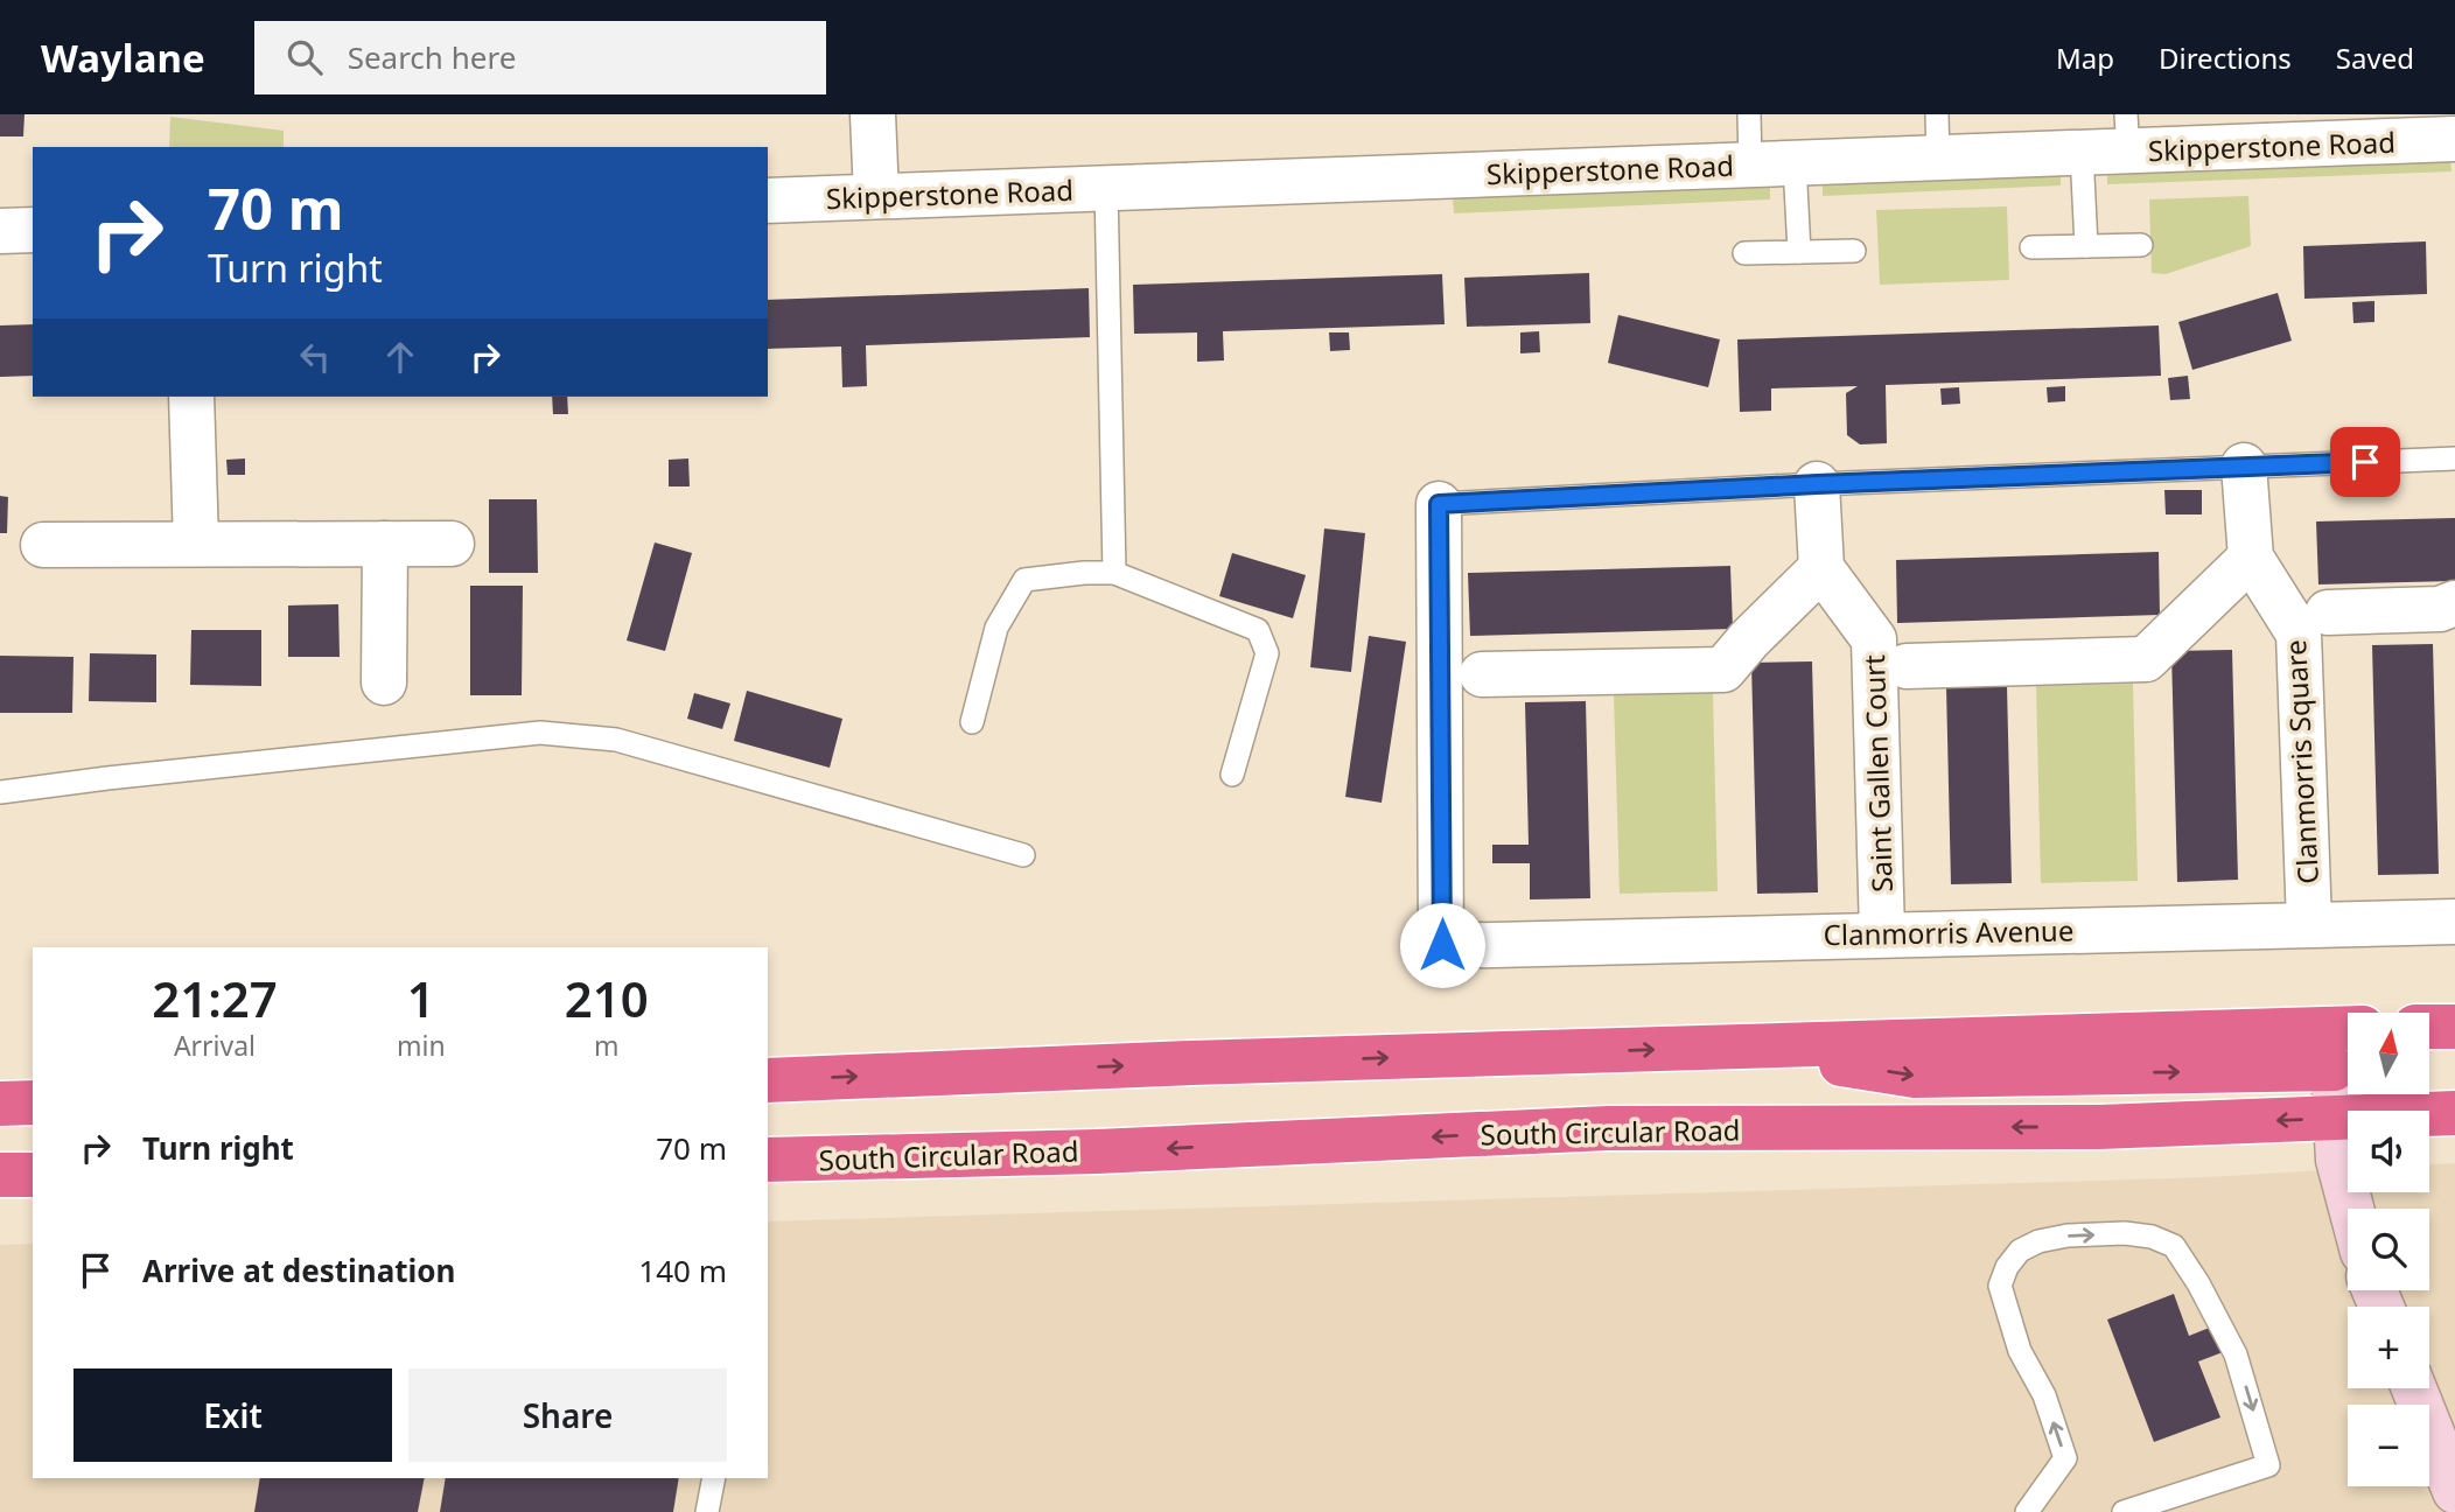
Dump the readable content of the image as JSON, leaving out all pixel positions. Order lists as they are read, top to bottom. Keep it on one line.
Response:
{"streets":{"highway":["South Circular Road"],"street":["Skipperstone Road","Clanmorris Square","Saint Gallen Court","Clanmorris Avenue"]},"crossings":[["Clanmorris Square","Clanmorris Avenue"],["Saint Gallen Court","Clanmorris Avenue"]],"north":"top","page":{"header":"Waylane","search":"Search here","nav":["Map","Directions","Saved"],"turn":["70 m","Turn right"],"eta":["21:27","Arrival","1","min","210","m"],"map_buttons":["+","−"],"list":[{"name":"Turn right","value":"70 m"},{"name":"Arrive at destination","value":"140 m"}],"buttons":["Exit","Share"]}}
